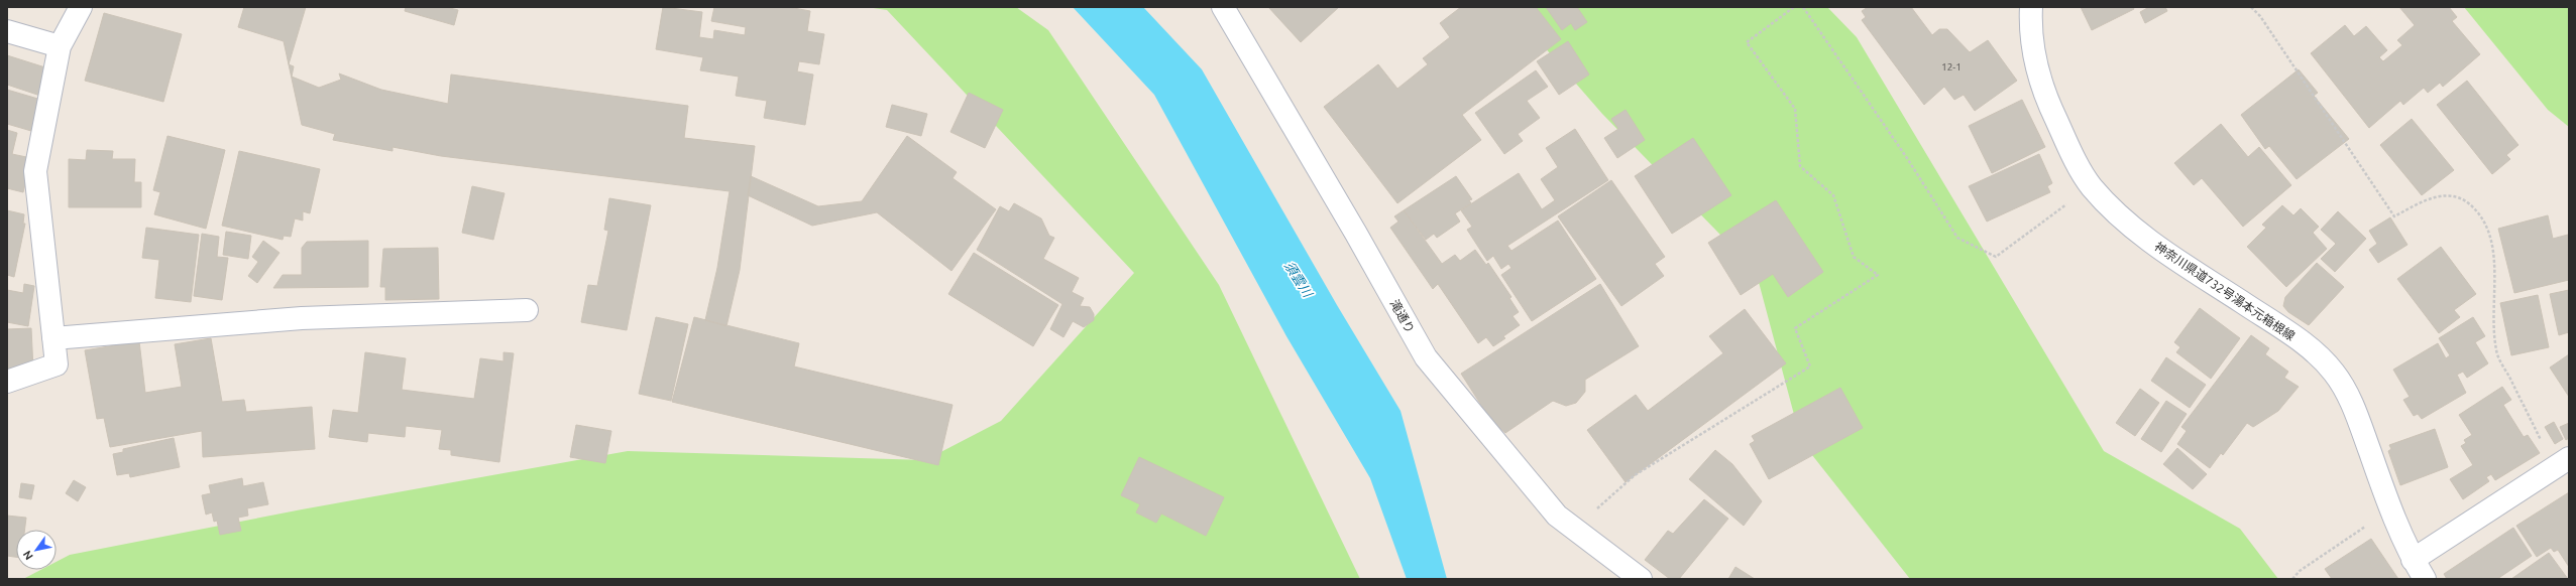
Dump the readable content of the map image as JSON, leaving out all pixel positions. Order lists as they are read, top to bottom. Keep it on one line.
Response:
{"streets":{"street":["神奈川県道732号湯本元箱根線","滝通り"]},"water":["須雲川"],"house_numbers":["12-1"],"north":"bottom left"}
